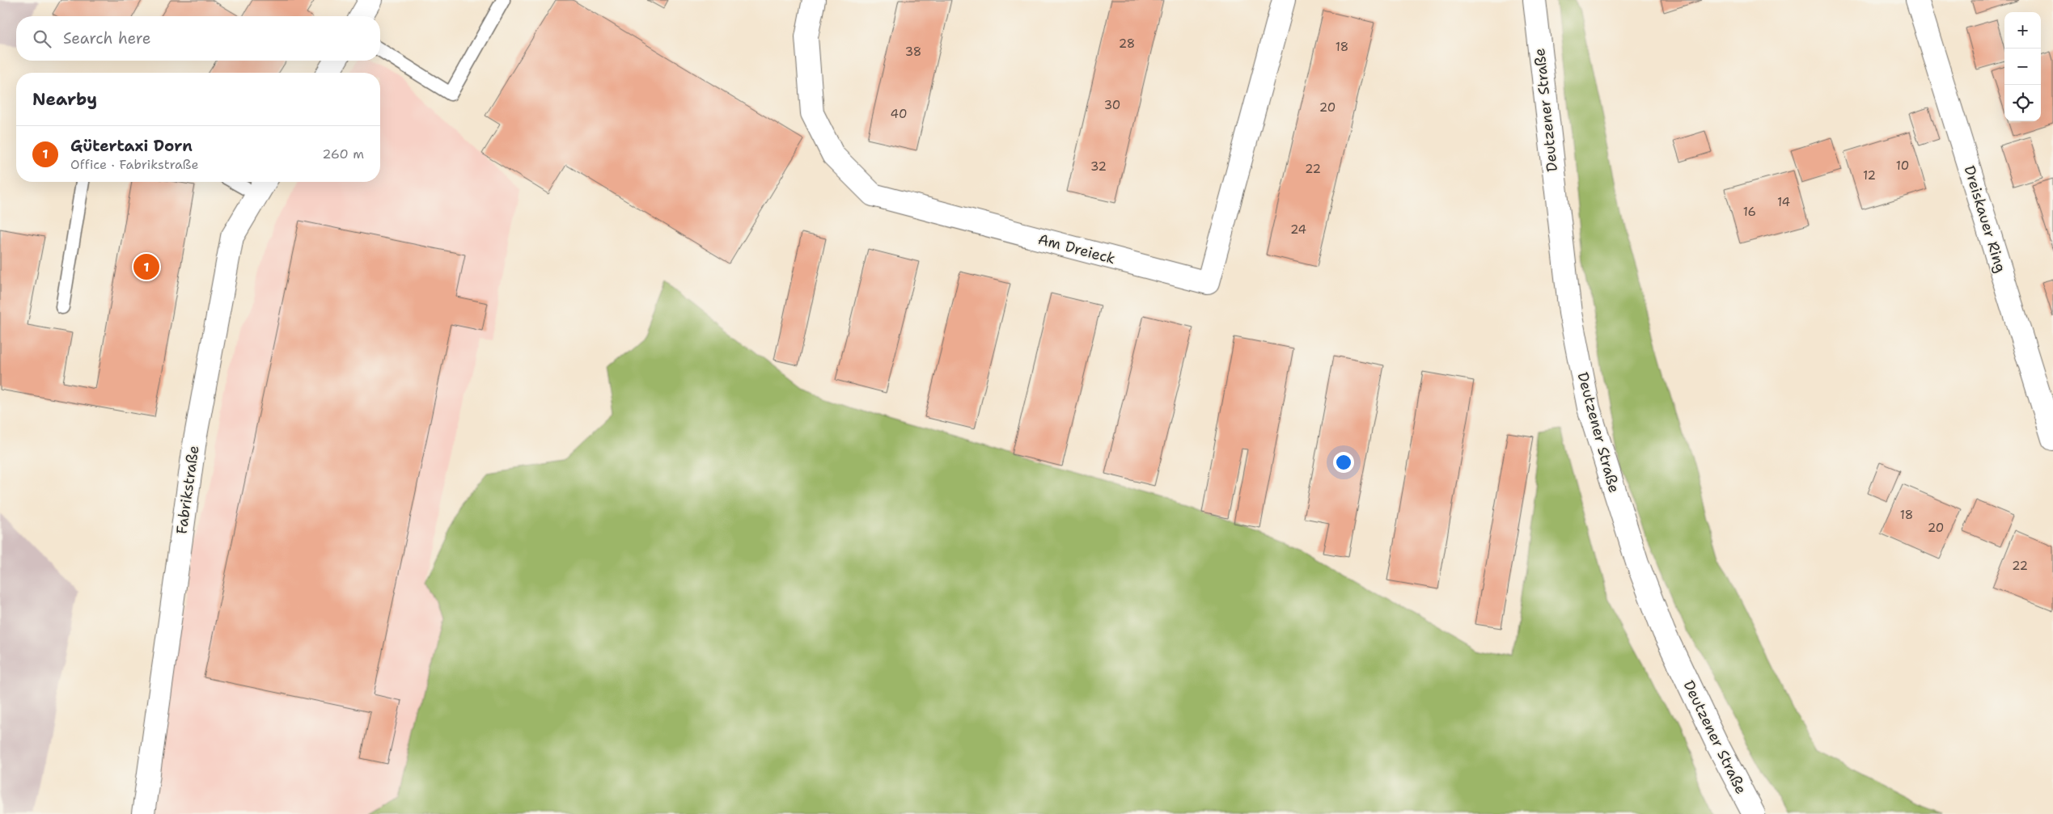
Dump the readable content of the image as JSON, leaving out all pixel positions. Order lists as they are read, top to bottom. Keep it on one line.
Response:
{"streets":{"street":["Deutzener Straße","Dreiskauer Ring","Am Dreieck","Fabrikstraße"]},"house_numbers":["28","18","38","30","20","40","10","32","22","12","14","16","24","18","20","22"],"page":{"map_buttons":["+","−"],"search":"Search here","heading":"Nearby","list":[{"mark":"1","name":"Gütertaxi Dorn","note":"Office · Fabrikstraße","value":"260 m"}],"pins":"1"}}
